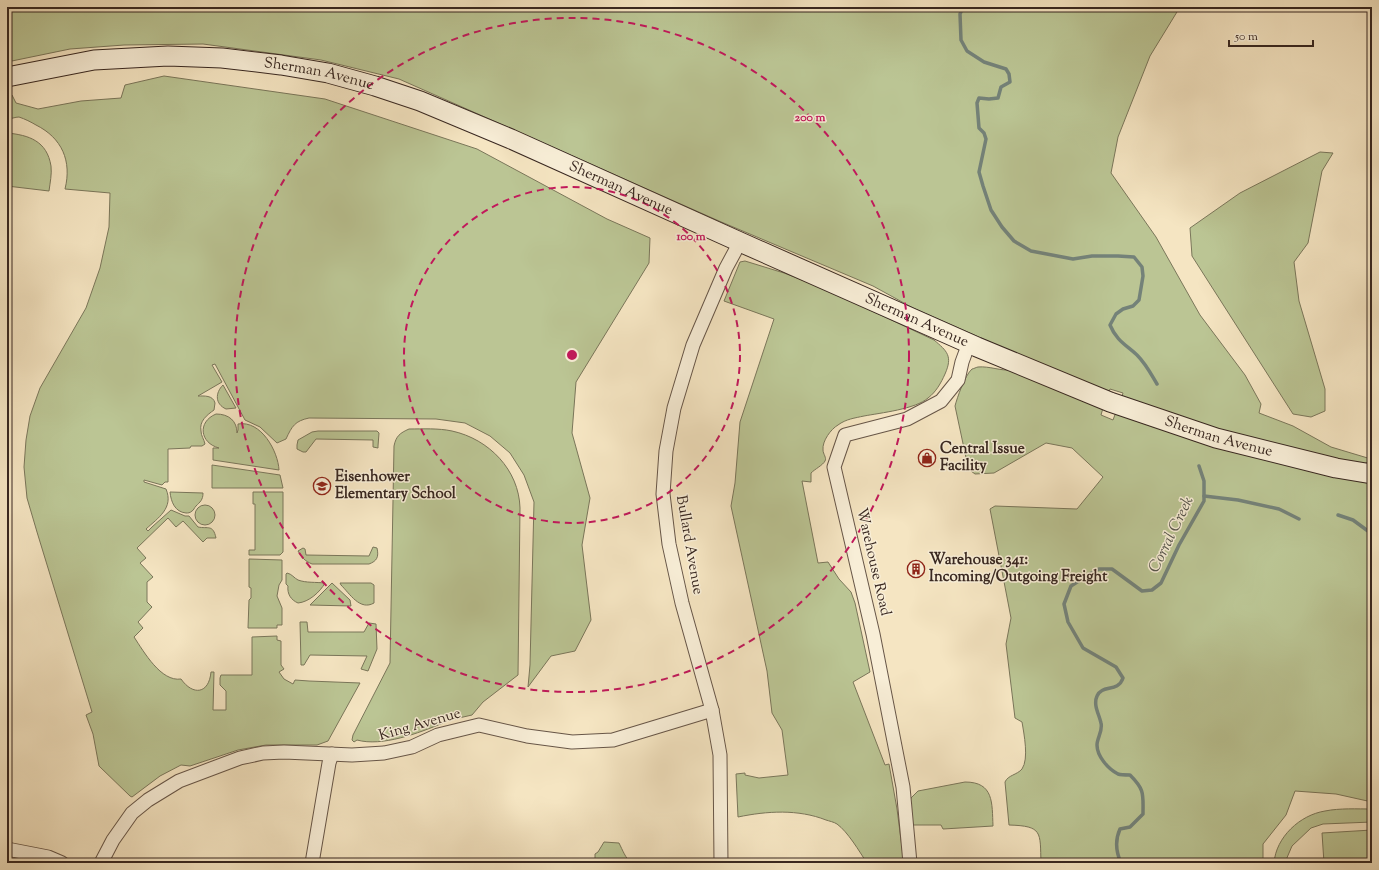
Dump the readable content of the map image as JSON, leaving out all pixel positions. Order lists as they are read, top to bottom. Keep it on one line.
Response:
{"streets":{"street":["Sherman Avenue","Bullard Avenue","Warehouse Road","King Avenue"]},"crossings":[["Sherman Avenue","Bullard Avenue"],["Sherman Avenue","Warehouse Road"],["Bullard Avenue","King Avenue"]],"water":["Corral Creek"],"places":{"shop":["Central Issue Facility"],"school or university":["Eisenhower Elementary School"],"building":["Warehouse 341: Incoming/Outgoing Freight"]},"scale_bar":"50 m","rings":["200 m","100 m"]}
